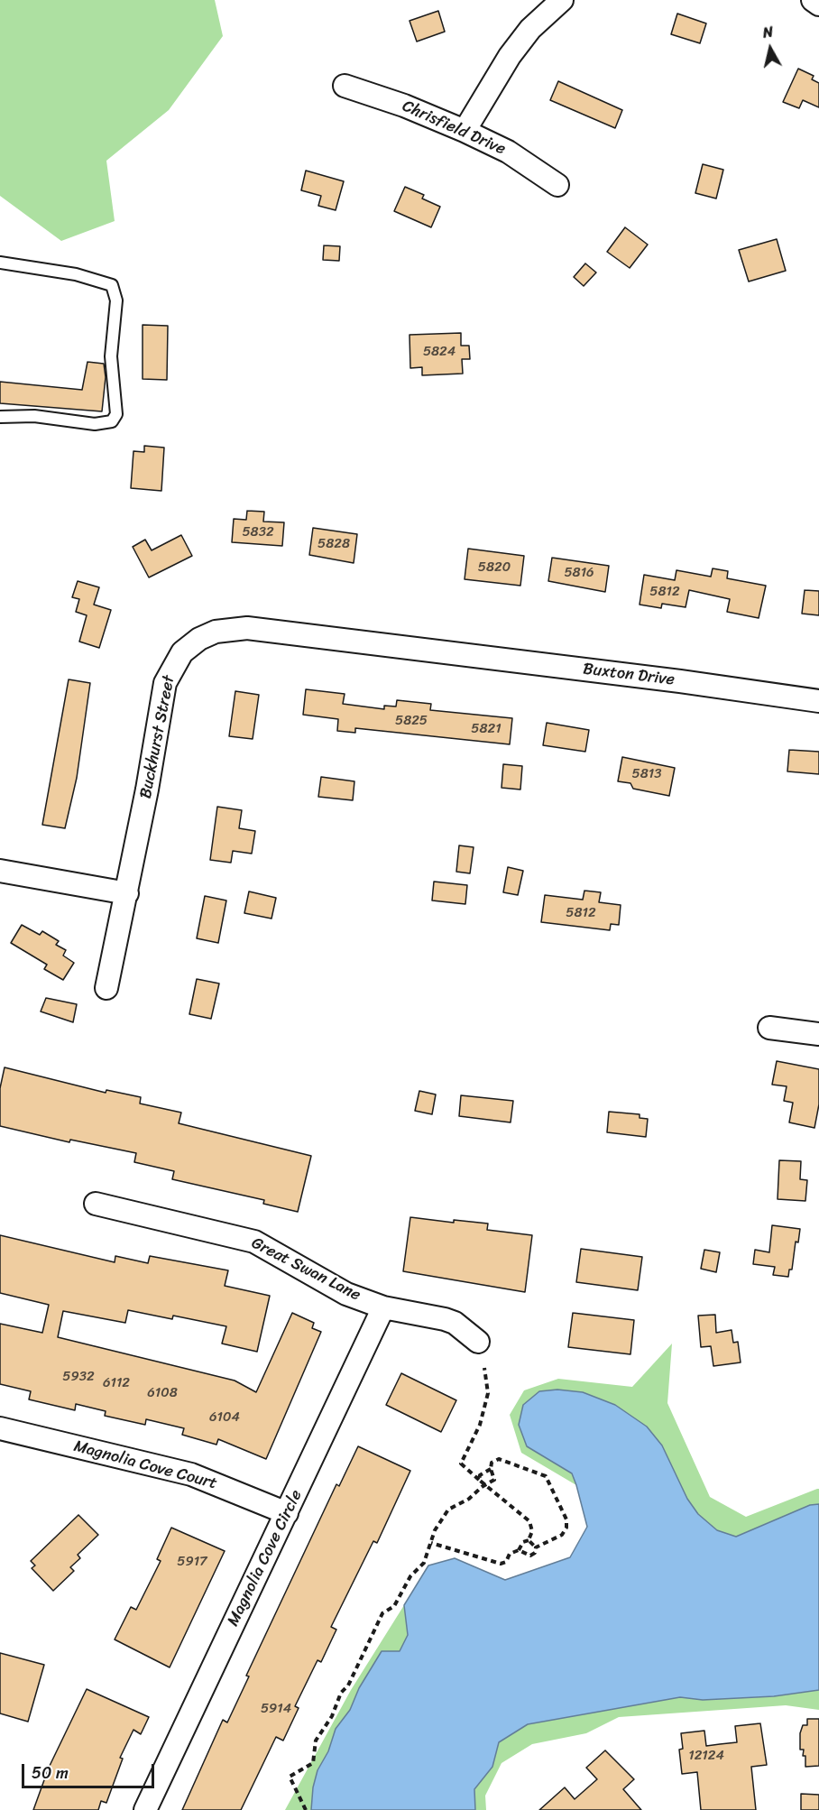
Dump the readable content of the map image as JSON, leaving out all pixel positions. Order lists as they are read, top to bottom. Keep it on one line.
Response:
{"streets":{"street":["Chrisfield Drive","Buxton Drive","Buckhurst Street","Great Swan Lane","Magnolia Cove Court","Magnolia Cove Circle"]},"crossings":[["Buxton Drive","Buckhurst Street"],["Great Swan Lane","Magnolia Cove Circle"],["Magnolia Cove Court","Magnolia Cove Circle"]],"house_numbers":["5824","5832","5828","5820","5816","5812","5825","5821","5813","5812","5932","6112","6108","6104","5917","5914","12124"],"scale_bar":"50 m","north":"top"}
